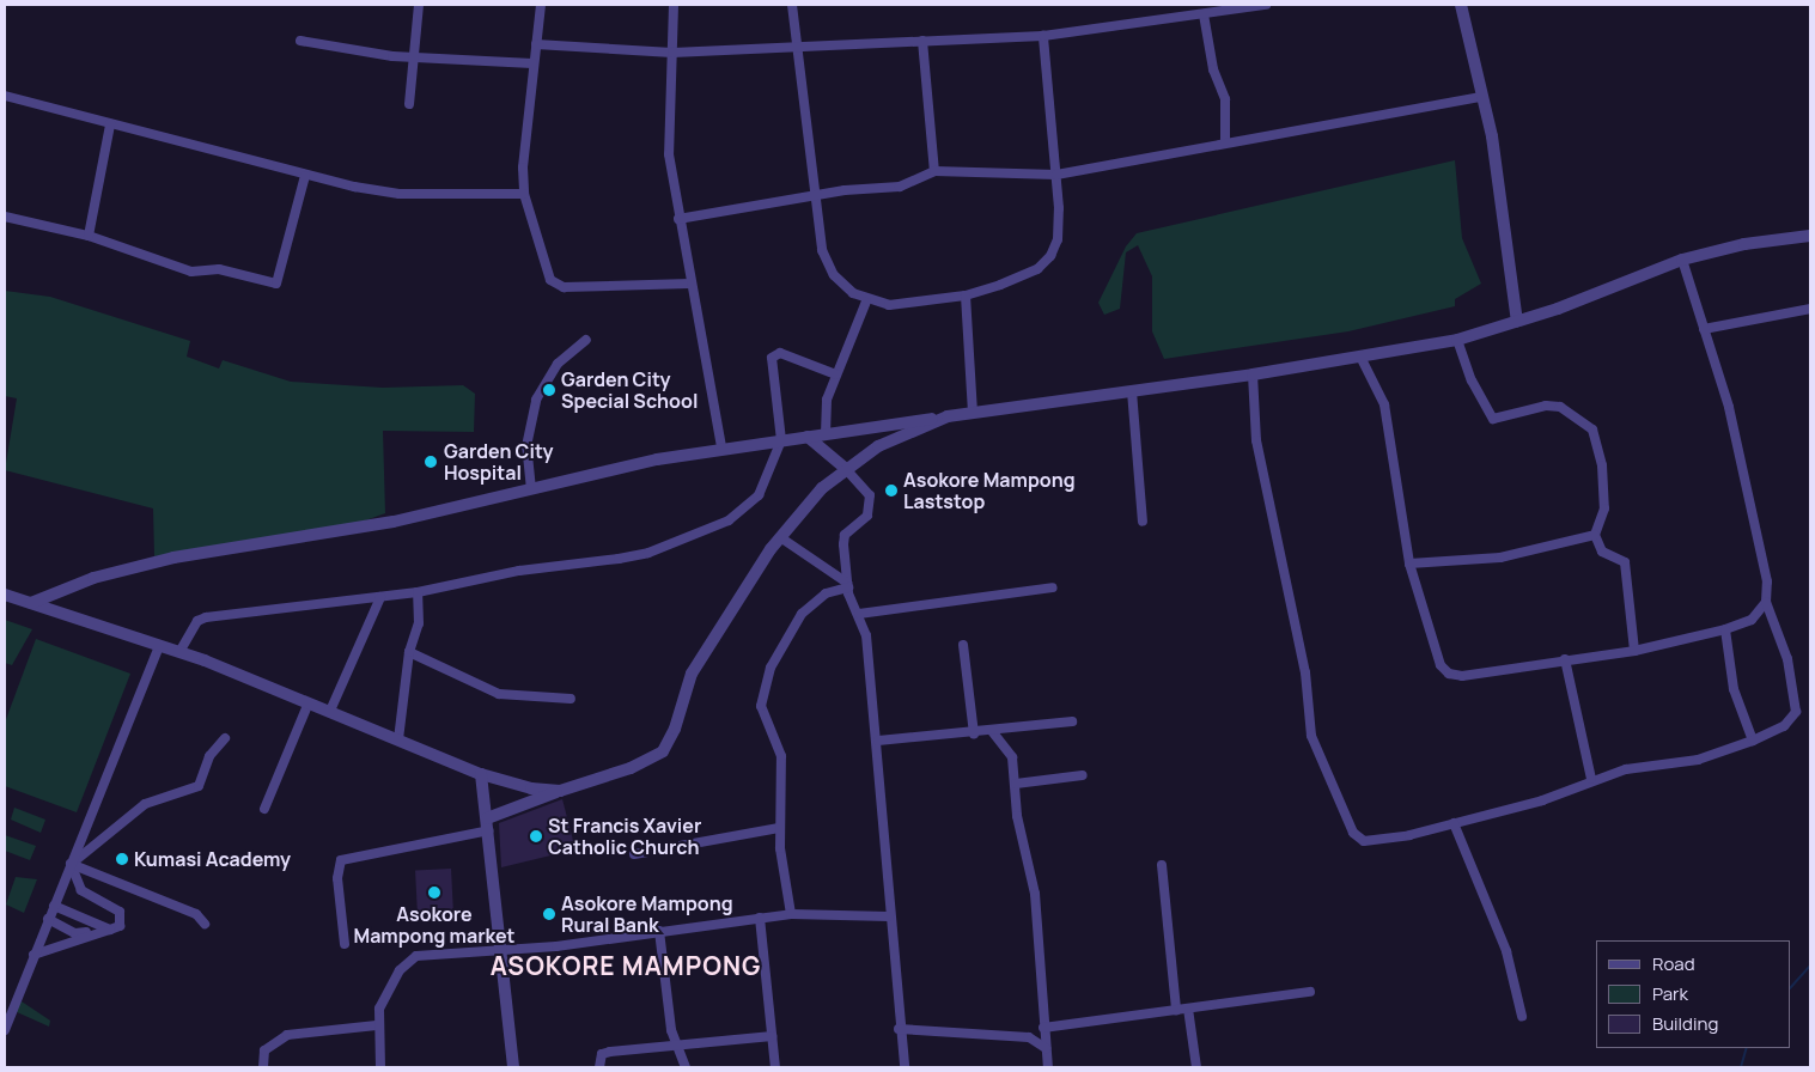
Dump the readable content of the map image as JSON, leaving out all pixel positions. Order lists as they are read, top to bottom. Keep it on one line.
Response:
{"districts":["ASOKORE MAMPONG"],"places":["Garden City Special School","Garden City Hospital","Asokore Mampong Laststop","St Francis Xavier Catholic Church","Kumasi Academy","Asokore Mampong market","Asokore Mampong Rural Bank"],"legend":["Road","Park","Building"]}
